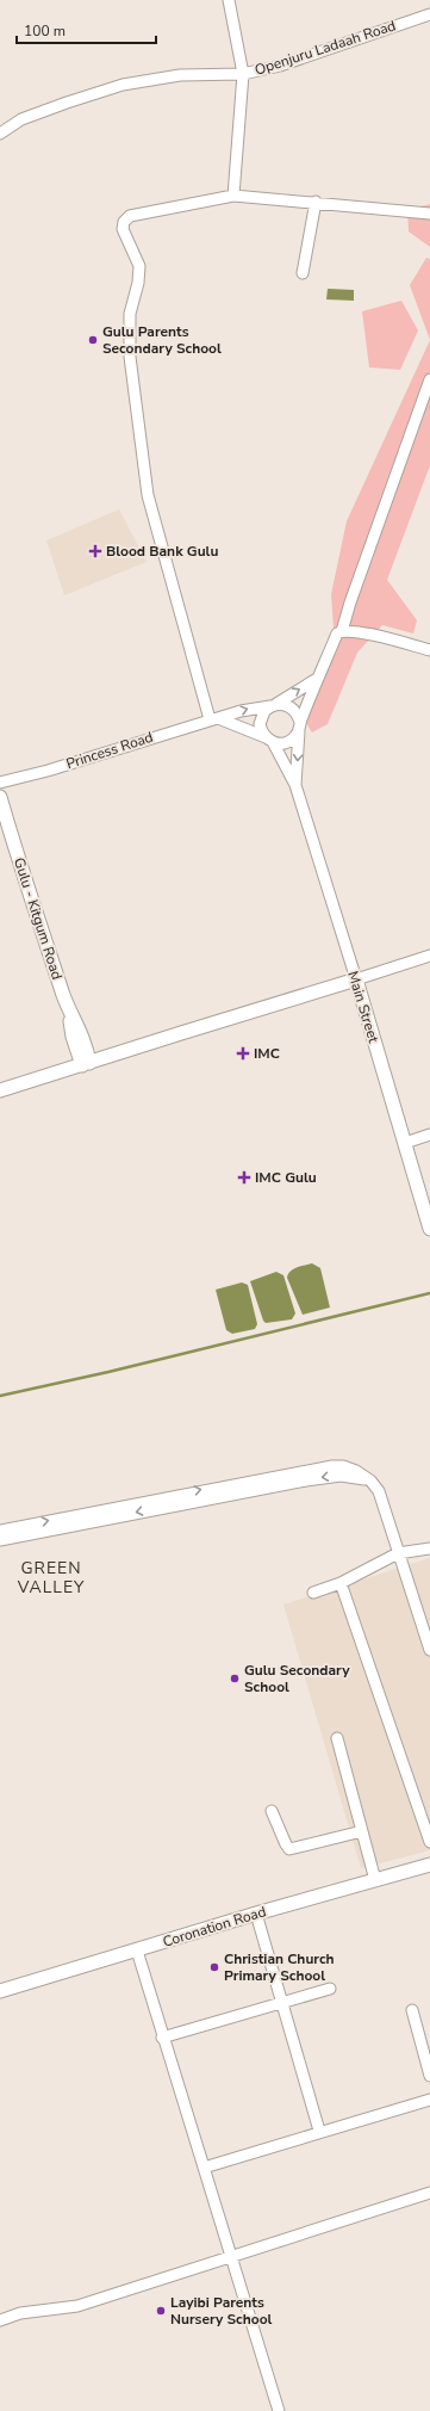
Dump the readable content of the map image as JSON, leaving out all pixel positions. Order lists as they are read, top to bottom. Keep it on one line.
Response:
{"streets":{"main road":["Gulu - Kitgum Road","Main Street","Coronation Road"],"street":["Openjuru Ladaah Road","Princess Road"]},"districts":["GREEN VALLEY"],"places":{"other":["Gulu Parents Secondary School","Gulu Secondary School","Christian Church Primary School","Layibi Parents Nursery School"],"health":["Blood Bank Gulu","IMC","IMC Gulu"]},"scale_bar":"100 m"}
